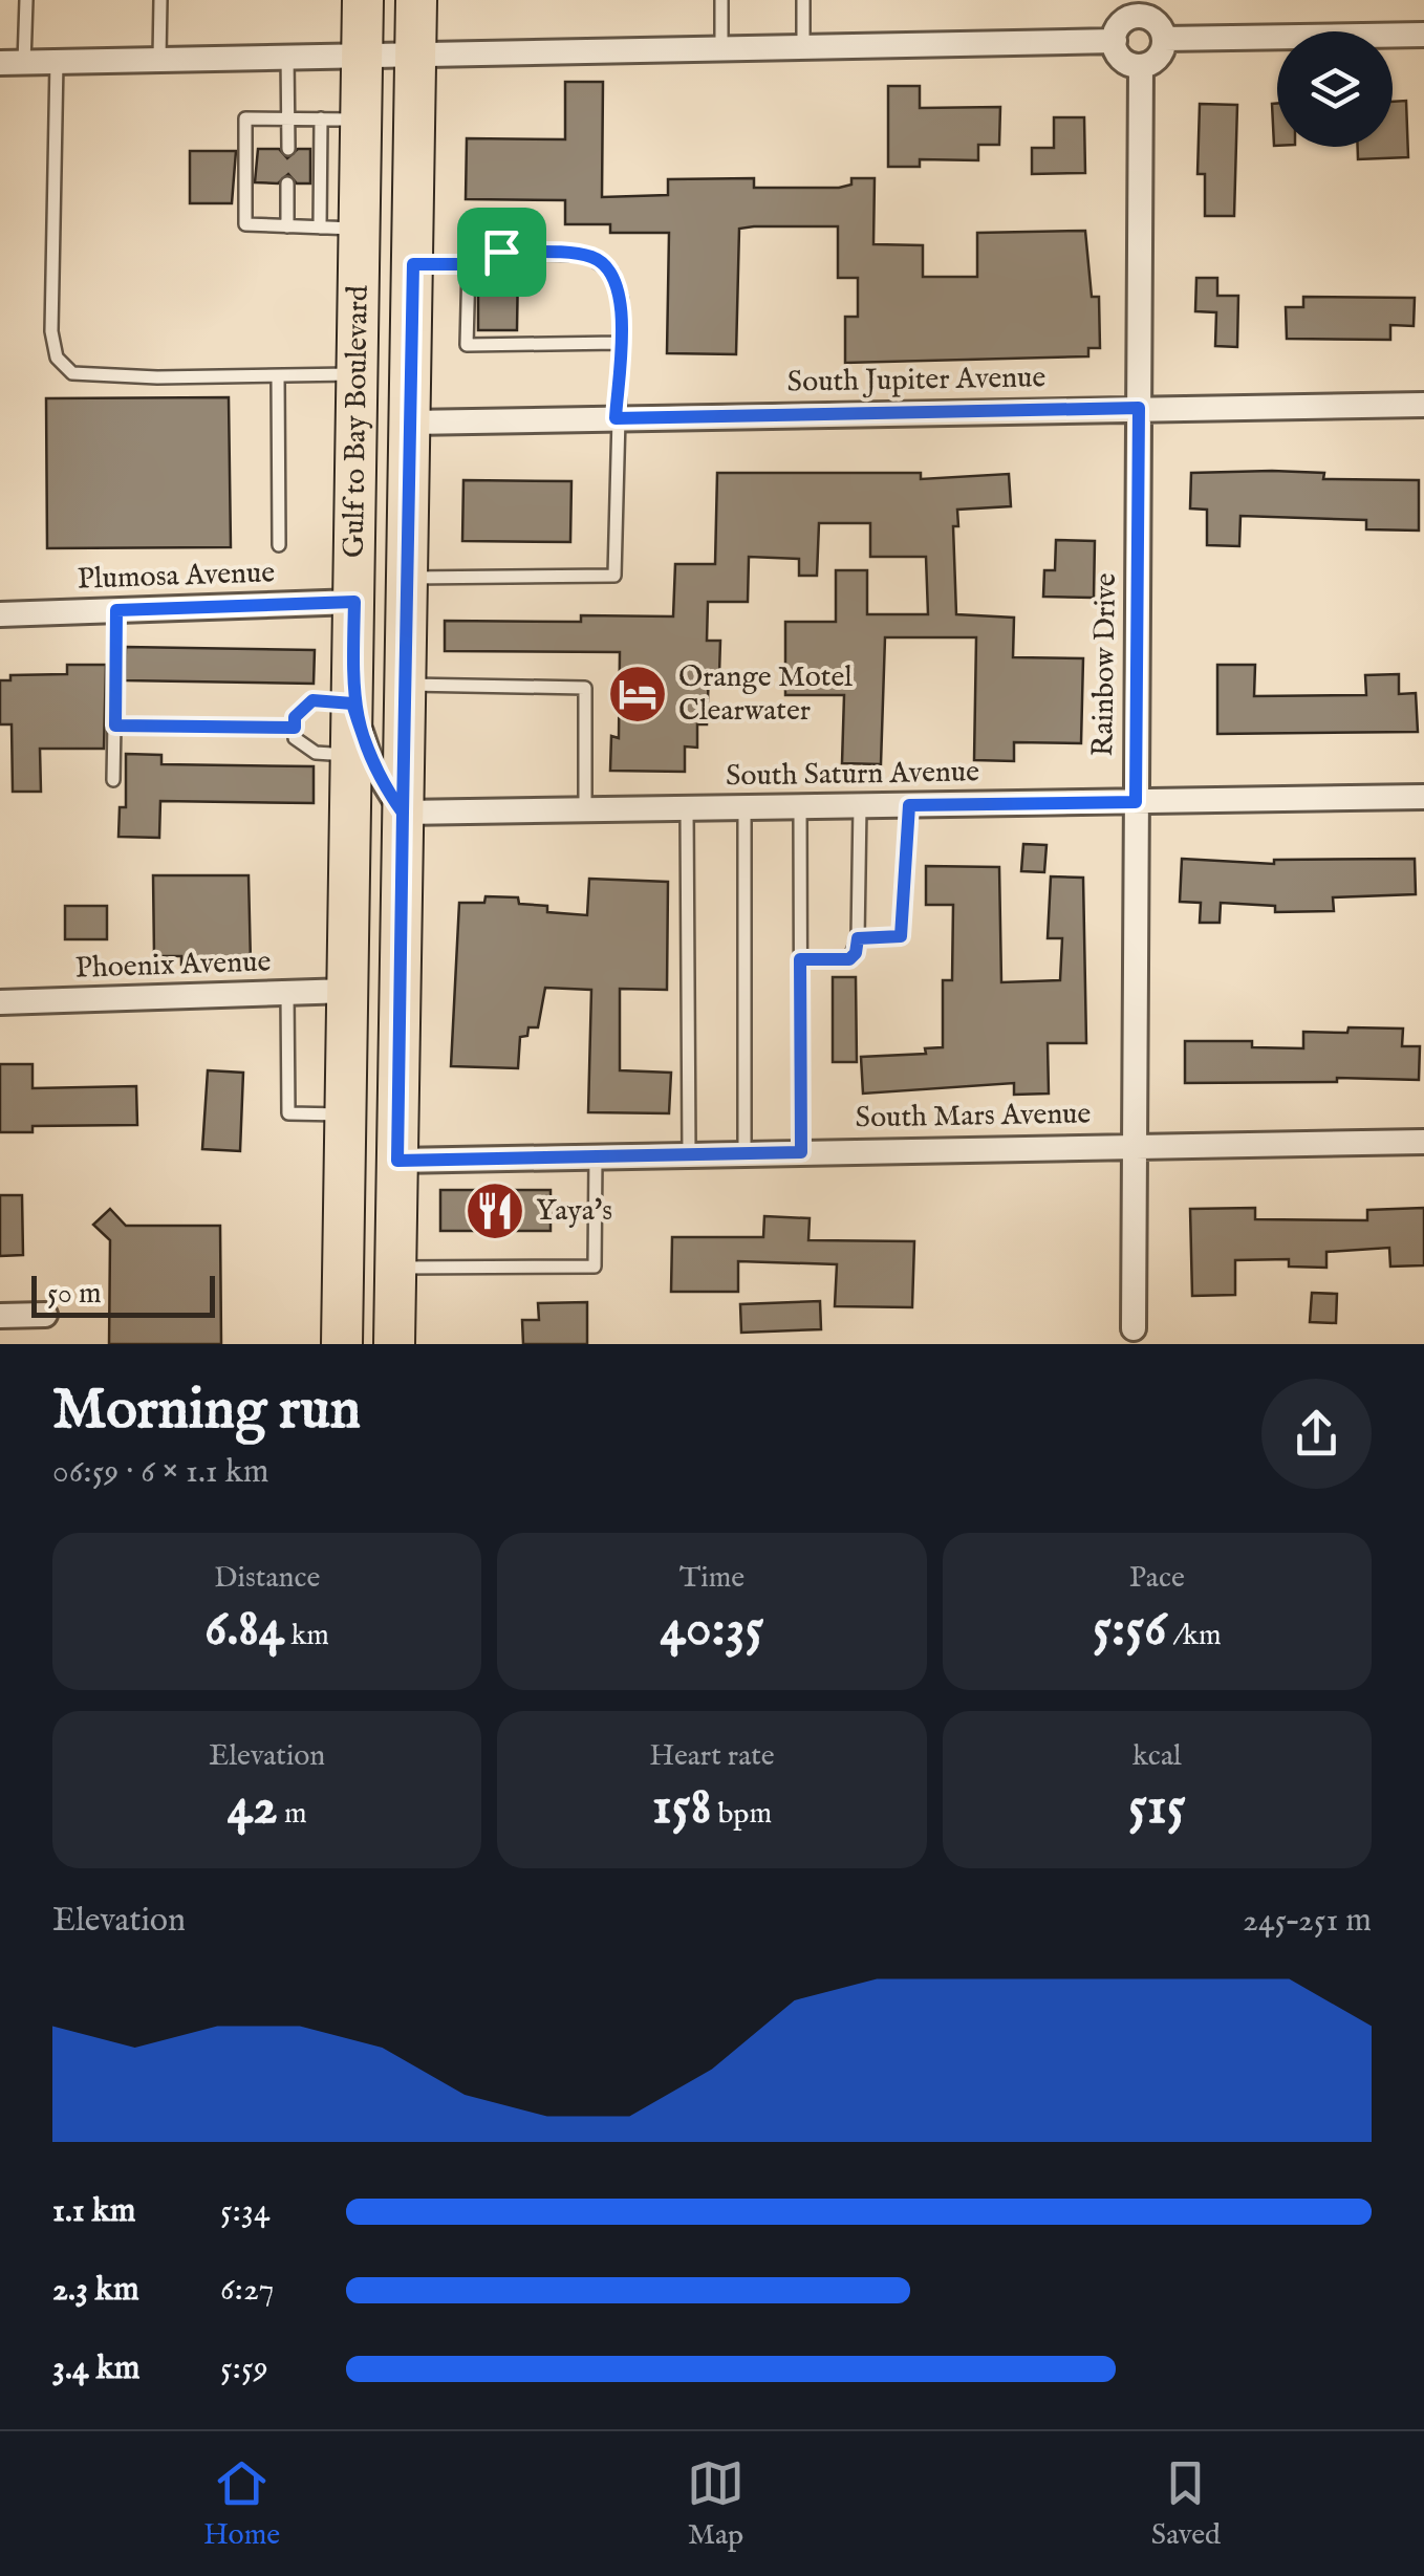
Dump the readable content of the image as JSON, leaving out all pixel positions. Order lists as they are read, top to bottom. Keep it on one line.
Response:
{"streets":{"main road":["Gulf to Bay Boulevard"],"street":["South Jupiter Avenue","Plumosa Avenue","Rainbow Drive","South Saturn Avenue","Phoenix Avenue","South Mars Avenue"]},"crossings":[["South Jupiter Avenue","Gulf to Bay Boulevard"],["South Jupiter Avenue","Rainbow Drive"],["Gulf to Bay Boulevard","Plumosa Avenue"],["Gulf to Bay Boulevard","South Saturn Avenue"],["Gulf to Bay Boulevard","Phoenix Avenue"],["Gulf to Bay Boulevard","South Mars Avenue"],["Rainbow Drive","South Saturn Avenue"],["Rainbow Drive","South Mars Avenue"]],"places":{"hotel":["Orange Motel Clearwater"],"restaurant":["Yaya's"]},"scale_bar":"50 m","page":{"scale":"50 m","heading":["Morning run","06:59 · 6 × 1.1 km"],"stats":[["Distance","6.84 km"],["Time","40:35"],["Pace","5:56 /km"],["Elevation","42 m"],["Heart rate","158 bpm"],["kcal","515"]],"chart":["Elevation","245–251 m"],"list":[{"name":"1.1 km","note":"5:34"},{"name":"2.3 km","note":"6:27"},{"name":"3.4 km","note":"5:59"}],"tabs":["Home","Map","Saved"]}}
